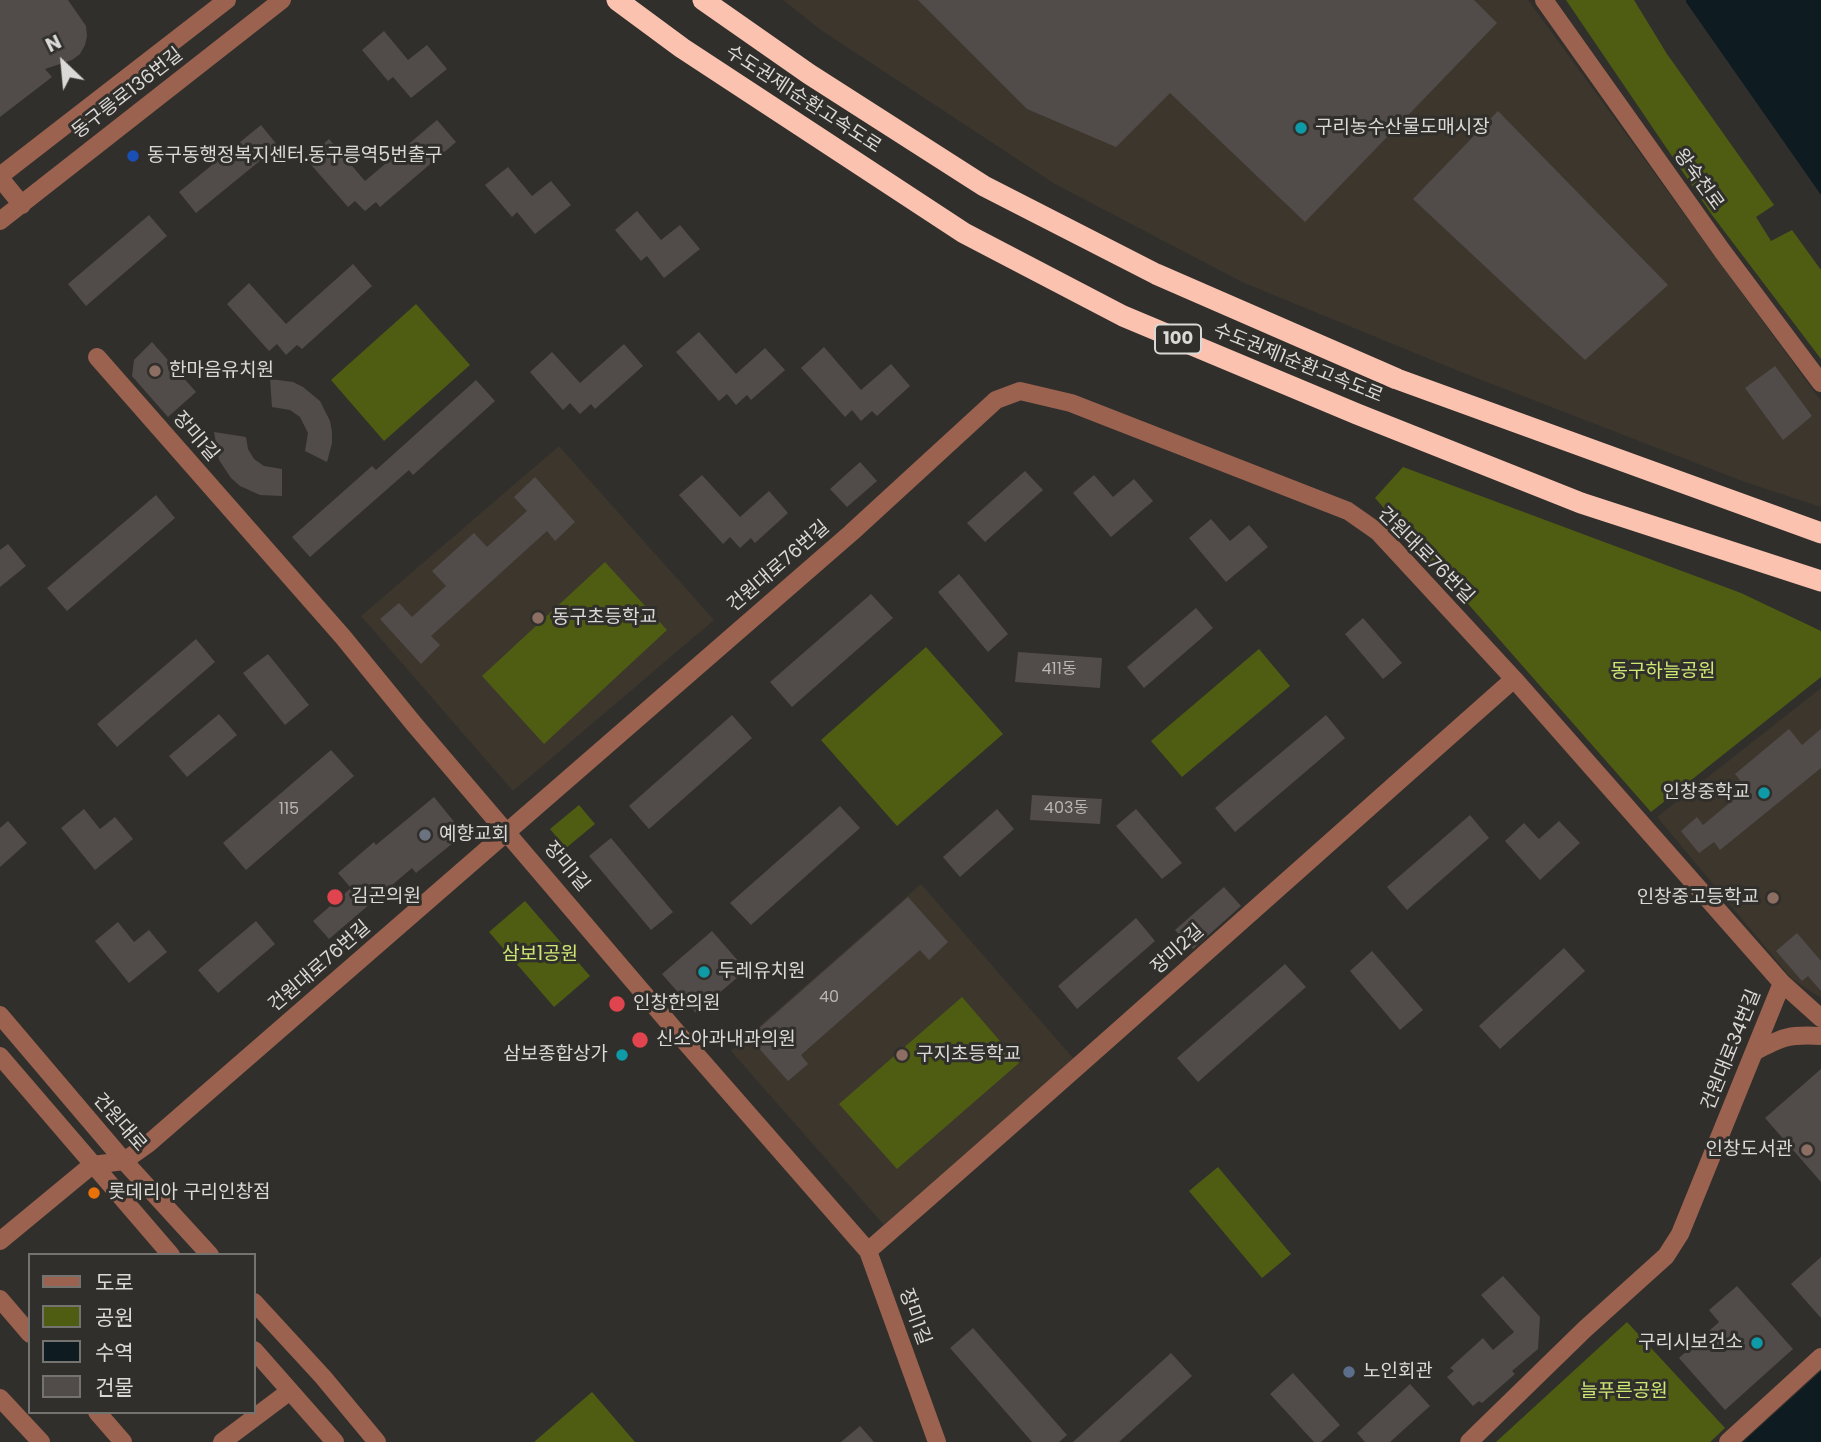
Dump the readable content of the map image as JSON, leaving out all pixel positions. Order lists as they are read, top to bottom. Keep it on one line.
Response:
{"streets":{"highway":["수도권제1순환고속도로","100"],"street":["동구릉로136번길","왕숙천로","장미1길","건원대로76번길","장미2길","건원대로34번길","건원대로"]},"crossings":[["장미1길","건원대로76번길"],["장미1길","장미2길"],["건원대로76번길","장미2길"],["건원대로76번길","건원대로34번길"],["건원대로76번길","건원대로"],["장미2길","건원대로34번길"]],"parks":["동구하늘공원","삼보1공원","늘푸른공원"],"places":["구리농수산물도매시장","동구동행정복지센터.동구릉역5번출구","한마음유치원","동구초등학교","인창중학교","예향교회","김곤의원","인창중고등학교","두레유치원","인창한의원","신소아과내과의원","삼보종합상가","구지초등학교","인창도서관","롯데리아 구리인창점","구리시보건소","노인회관"],"house_numbers":["411동","403동","115","40"],"legend":["도로","공원","수역","건물"],"north":"top left"}
